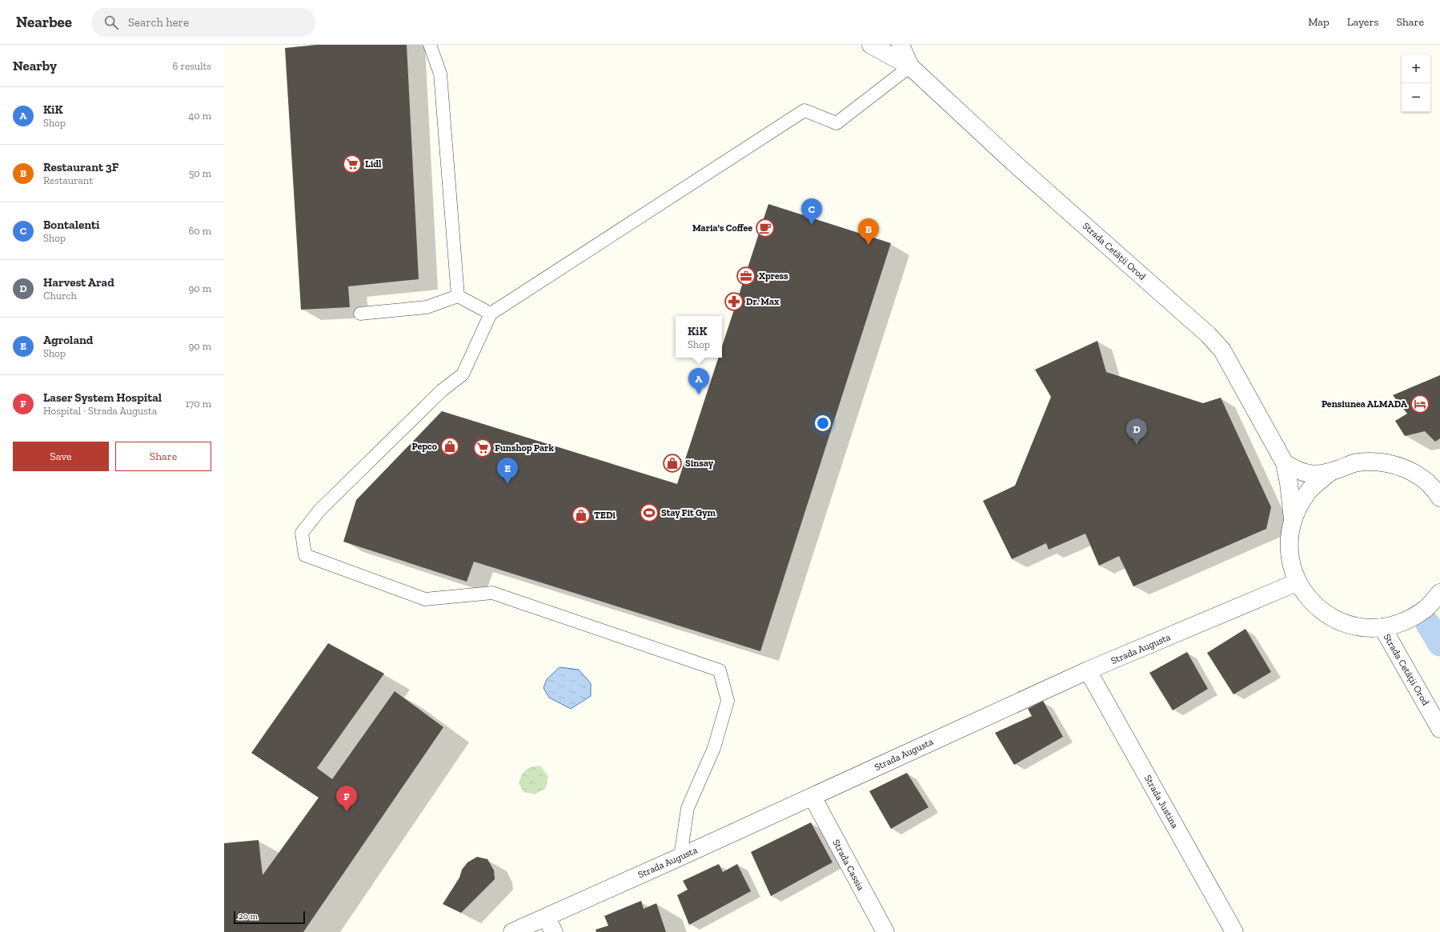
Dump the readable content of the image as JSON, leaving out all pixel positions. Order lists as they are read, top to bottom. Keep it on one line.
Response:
{"streets":{"street":["Strada Cetății Orod","Strada Augusta","Strada Justina","Strada Cassia"]},"crossings":[["Strada Cetății Orod","Strada Augusta"],["Strada Augusta","Strada Justina"],["Strada Augusta","Strada Cassia"]],"places":{"supermarket":["Lidl","Funshop Park"],"cafe":["Maria's Coffee"],"office":["Xpress"],"pharmacy":["Dr. Max"],"hotel":["Pensiunea ALMADA"],"shop":["Pepco","Sinsay","TEDi"],"sports":["Stay Fit Gym"]},"scale_bar":"20 m","page":{"header":"Nearbee","search":"Search here","nav":["Map","Layers","Share"],"heading":["Nearby","6 results"],"map_buttons":["+","−"],"list":[{"mark":"A","name":"KiK","note":"Shop","value":"40 m"},{"mark":"B","name":"Restaurant 3F","note":"Restaurant","value":"50 m"},{"mark":"C","name":"Bontalenti","note":"Shop","value":"60 m"},{"mark":"D","name":"Harvest Arad","note":"Church","value":"90 m"},{"mark":"E","name":"Agroland","note":"Shop","value":"90 m"},{"mark":"F","name":"Laser System Hospital","note":"Hospital · Strada Augusta","value":"170 m"}],"pins":["C","B","A","D","E","F"],"popup":["KiK","Shop"],"buttons":["Save","Share"],"scale":"20 m"}}
